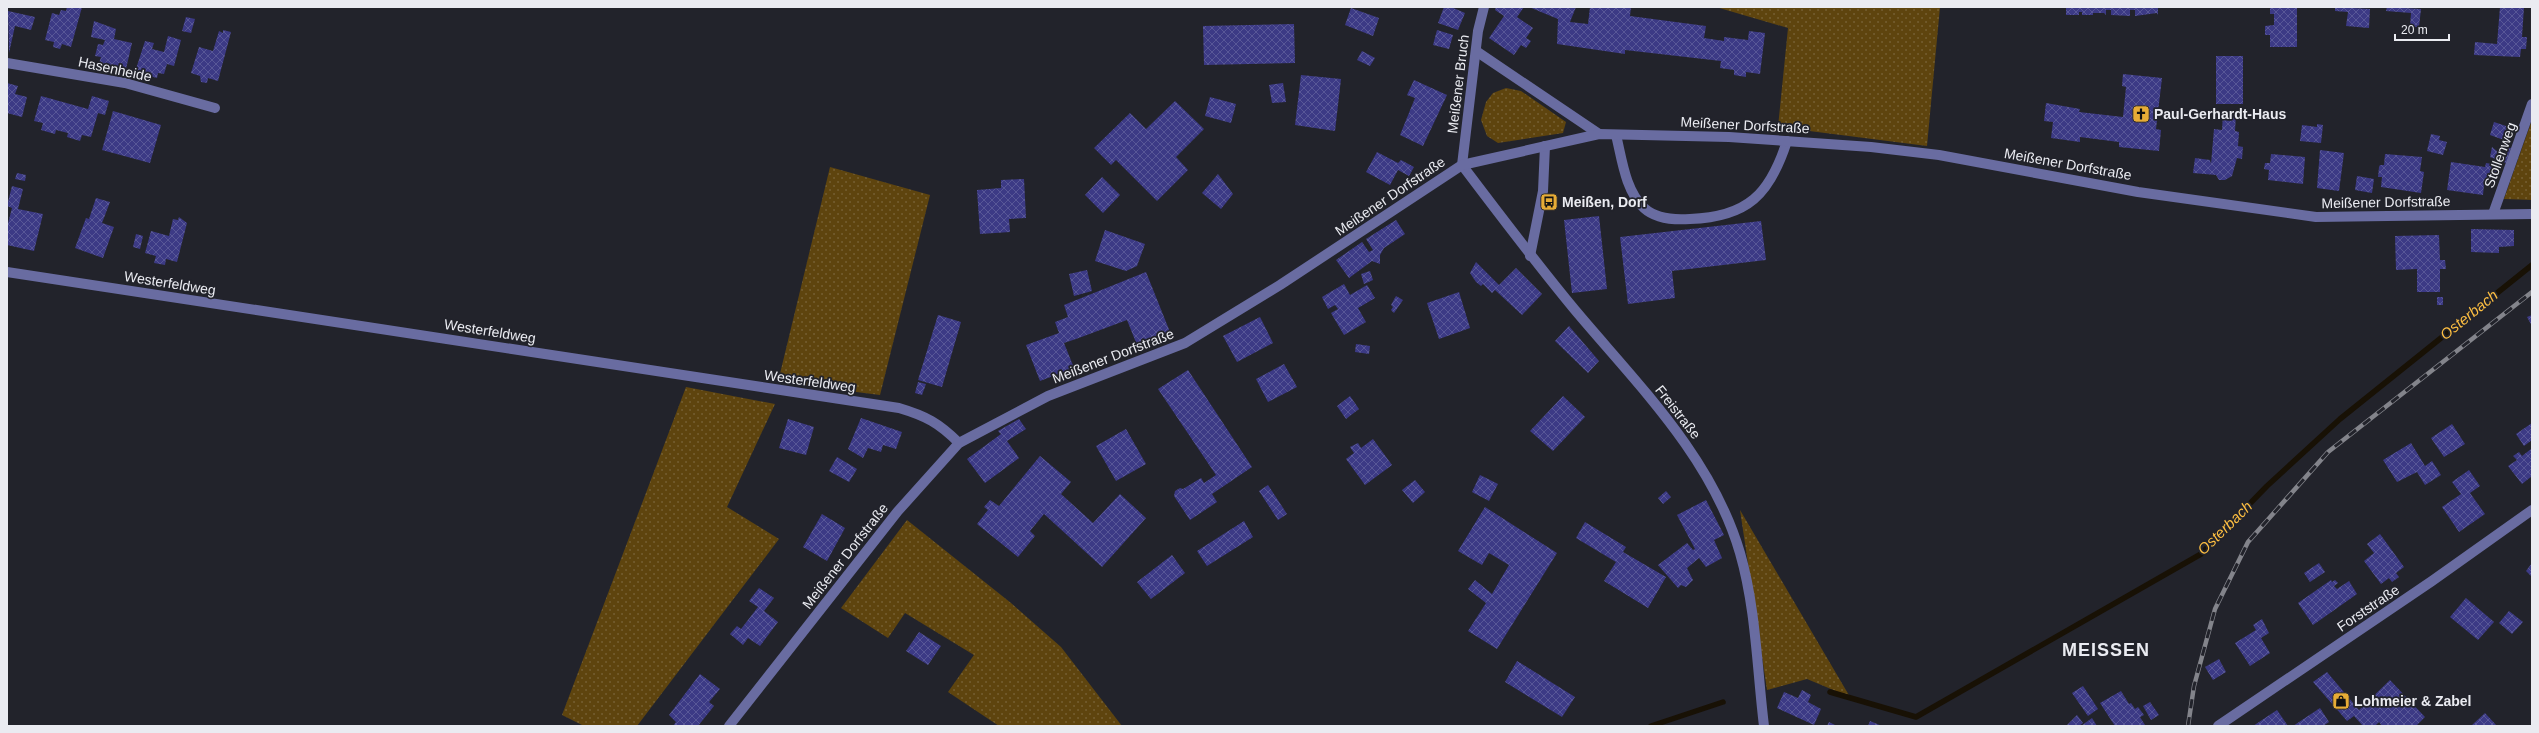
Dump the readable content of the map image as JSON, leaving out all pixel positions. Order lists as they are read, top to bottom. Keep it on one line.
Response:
{"streets":{"street":["Hasenheide","Meißener Bruch","Meißener Dorfstraße","Stollenweg","Westerfeldweg","Freistraße","Forststraße"]},"crossings":[["Meißener Bruch","Meißener Dorfstraße"],["Meißener Bruch","Freistraße"],["Meißener Dorfstraße","Stollenweg"],["Meißener Dorfstraße","Westerfeldweg"],["Meißener Dorfstraße","Freistraße"]],"districts":["MEISSEN"],"water":["Osterbach"],"places":{"church":["Paul-Gerhardt-Haus"],"bus stop":["Meißen, Dorf"],"shop":["Lohmeier & Zabel"]},"scale_bar":"20 m"}
